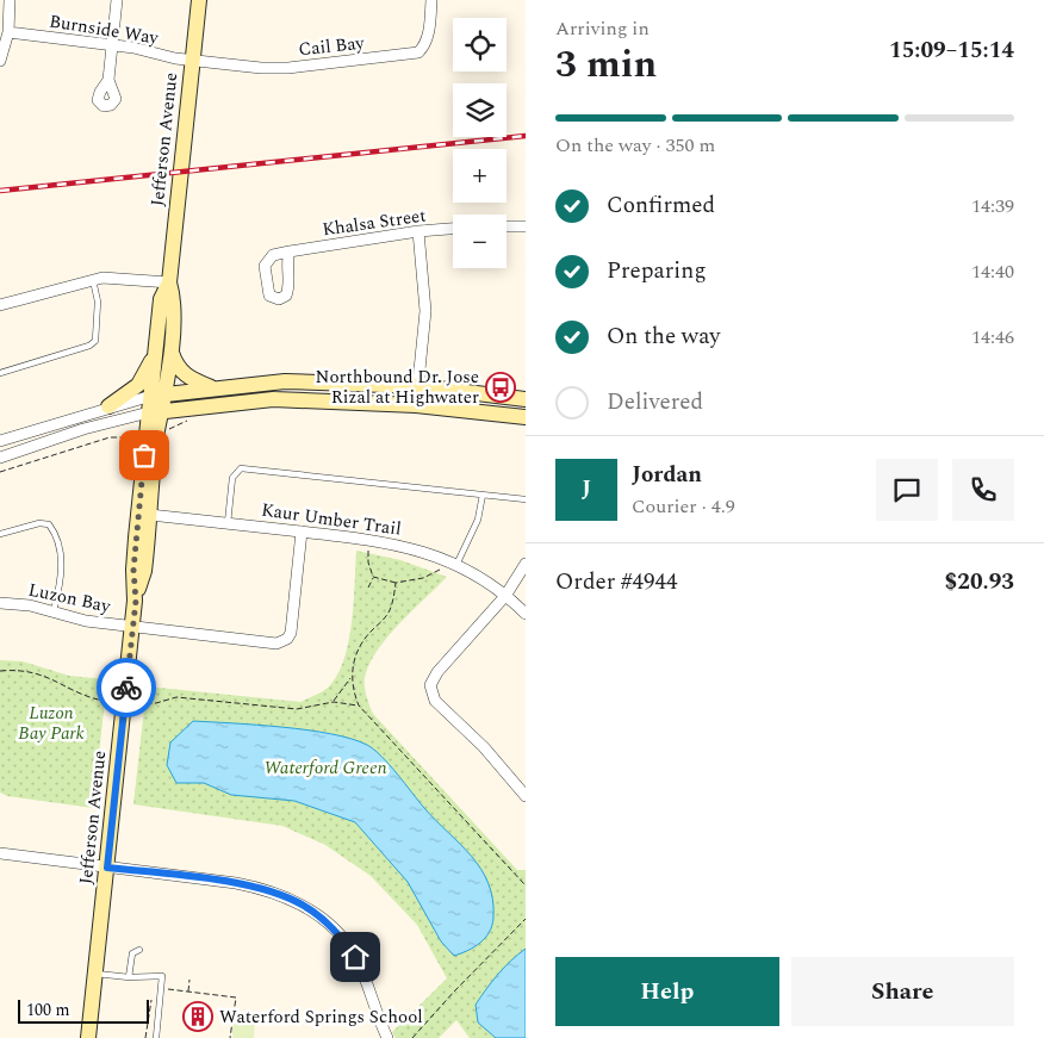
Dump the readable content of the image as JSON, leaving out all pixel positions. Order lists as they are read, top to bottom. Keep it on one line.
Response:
{"streets":{"street":["Burnside Way","Cail Bay","Jefferson Avenue","Khalsa Street","Kaur Umber Trail","Luzon Bay"]},"crossings":[["Burnside Way","Cail Bay"],["Burnside Way","Jefferson Avenue"],["Cail Bay","Jefferson Avenue"],["Jefferson Avenue","Kaur Umber Trail"],["Jefferson Avenue","Luzon Bay"],["Kaur Umber Trail","Luzon Bay"]],"parks":["Luzon Bay Park","Waterford Green"],"places":{"bus stop":["Northbound Dr. Jose Rizal at Highwater"],"building":["Waterford Springs School"]},"scale_bar":"100 m","page":{"heading":["3 min","Arriving in","15:09–15:14"],"panel":["Jordan","Courier · 4.9","Order #4944","$20.93"],"map_buttons":["+","−"],"bar":"On the way · 350 m","list":[["Confirmed","14:39"],["Preparing","14:40"],["On the way","14:46"],"Delivered"],"round":"J","buttons":["Help","Share"],"scale":"100 m"}}
